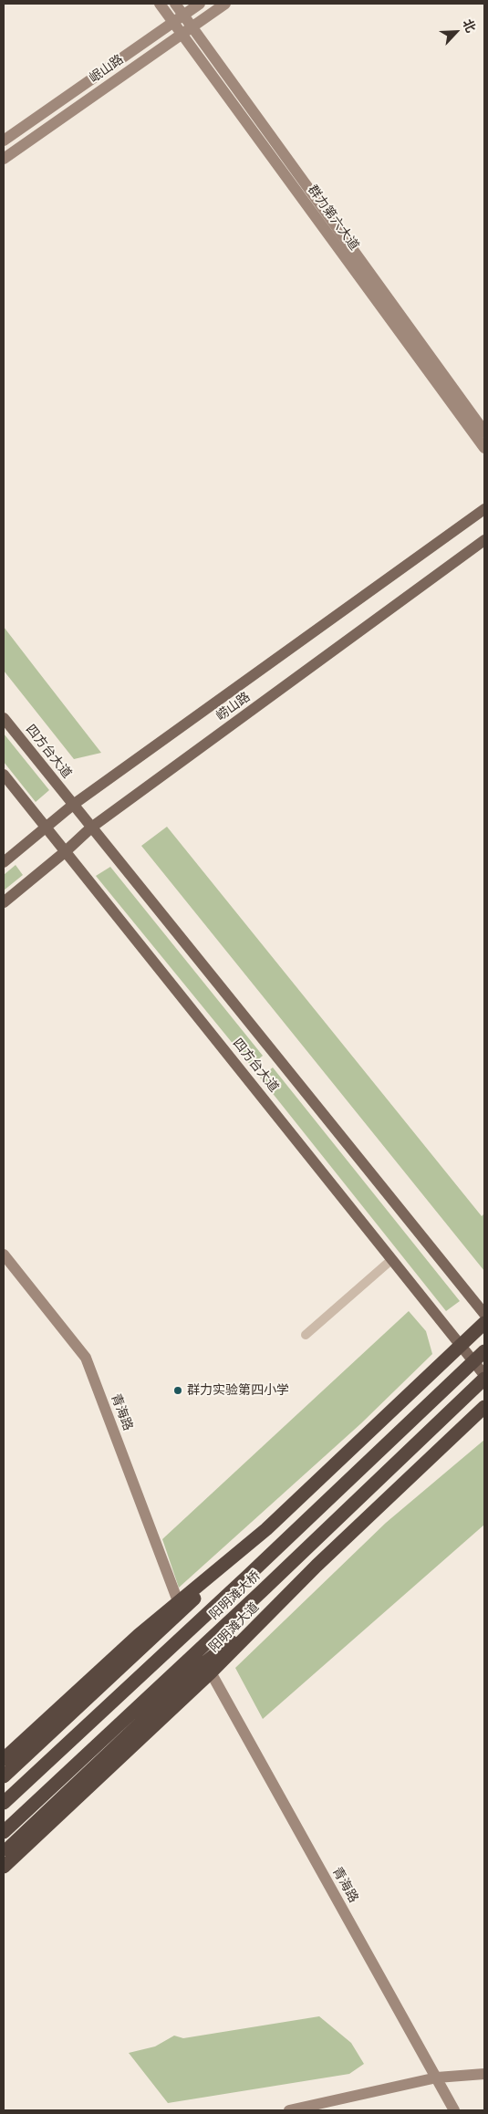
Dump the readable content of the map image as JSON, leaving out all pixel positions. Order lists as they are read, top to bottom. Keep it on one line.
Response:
{"streets":{"highway":["阳明滩大桥","阳明滩大道"],"main road":["岷山路","群力第六大道","崂山路","四方台大道","青海路"]},"crossings":[["岷山路","群力第六大道"],["崂山路","四方台大道"],["四方台大道","阳明滩大桥"],["青海路","阳明滩大道"]],"places":["群力实验第四小学"],"north":"top right"}
